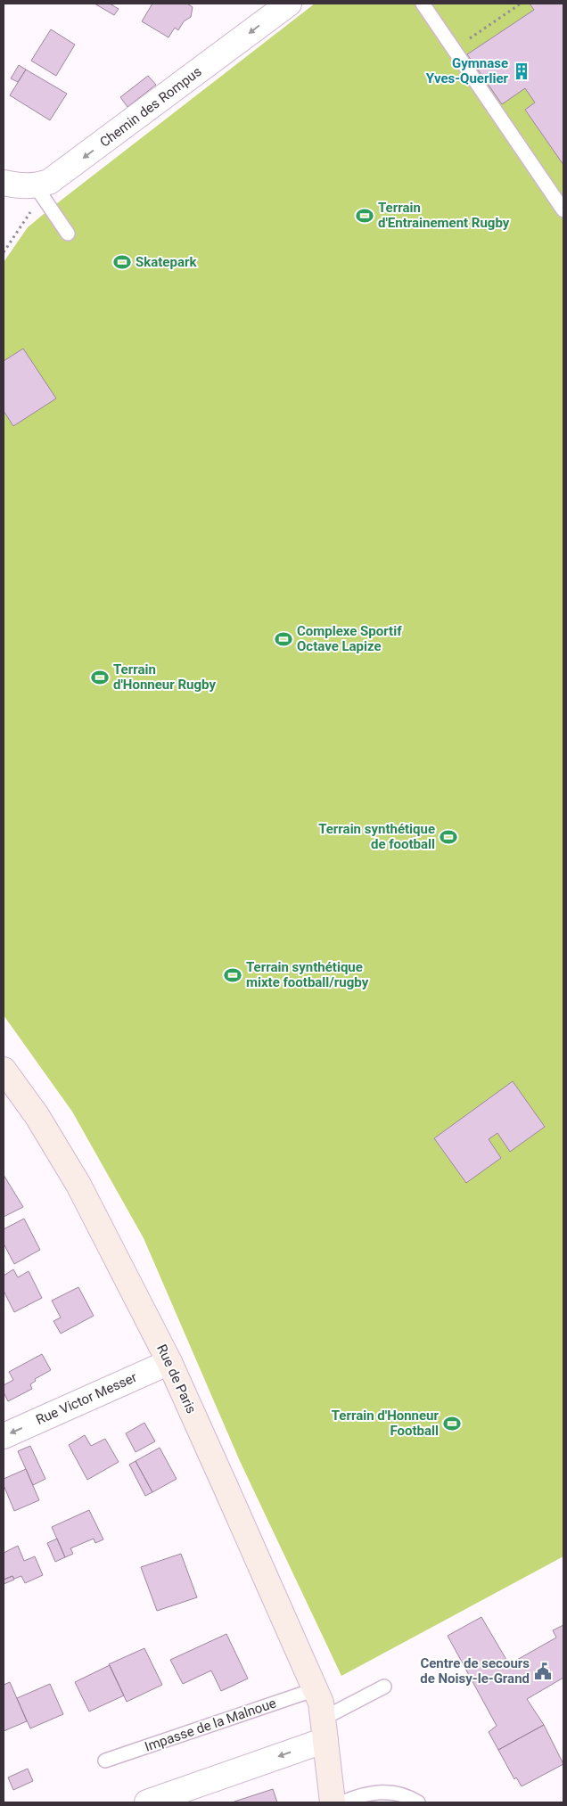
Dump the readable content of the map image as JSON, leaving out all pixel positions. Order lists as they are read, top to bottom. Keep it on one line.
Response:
{"streets":{"main road":["Rue de Paris"],"street":["Chemin des Rompus","Rue Victor Messer"],"lane":["Impasse de la Malnoue"]},"crossings":[["Rue de Paris","Rue Victor Messer"],["Rue de Paris","Impasse de la Malnoue"]],"one_way":["Chemin des Rompus","Rue Victor Messer"],"places":{"building":["Gymnase Yves-Querlier"],"sports":["Terrain d'Entrainement Rugby","Skatepark","Complexe Sportif Octave Lapize","Terrain d'Honneur Rugby","Terrain synthétique de football","Terrain synthétique mixte football/rugby","Terrain d'Honneur Football"],"public building":["Centre de secours de Noisy-le-Grand"]}}
